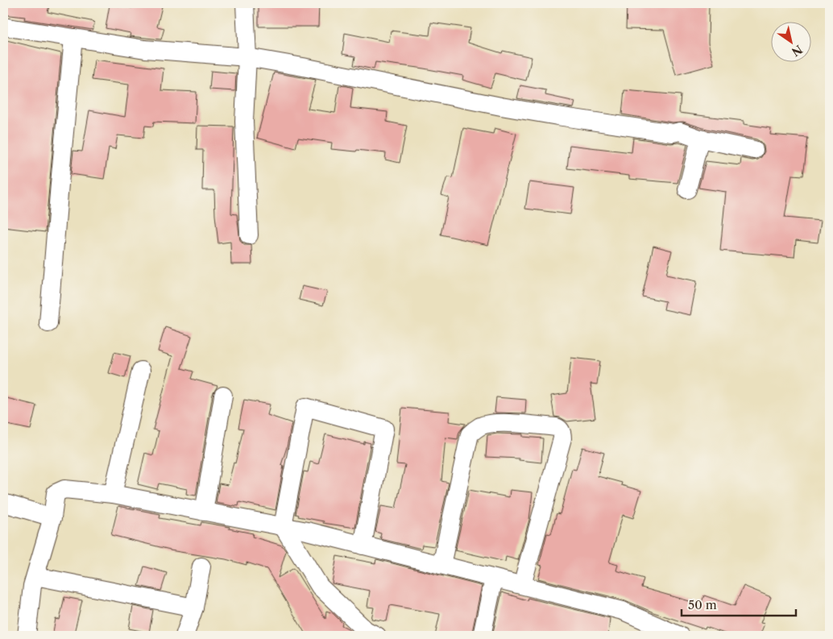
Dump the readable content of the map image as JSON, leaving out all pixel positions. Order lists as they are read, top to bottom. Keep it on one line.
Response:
{"scale_bar":"50 m","north":"bottom right"}
